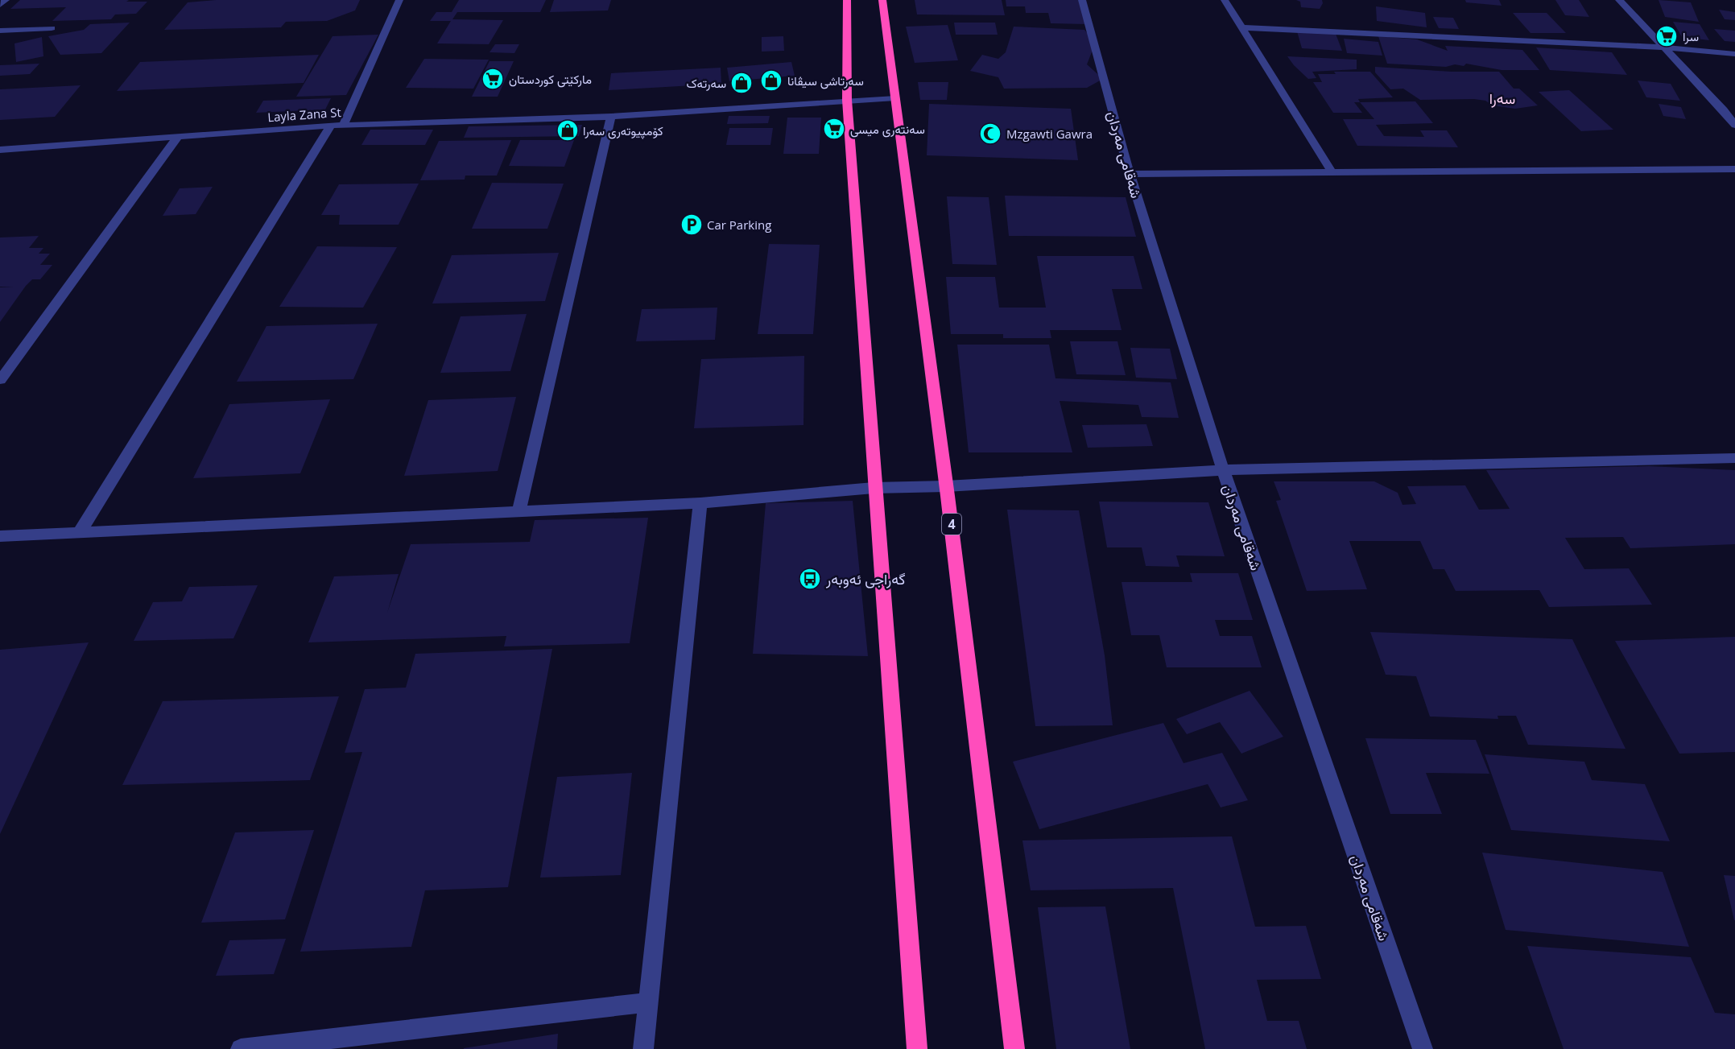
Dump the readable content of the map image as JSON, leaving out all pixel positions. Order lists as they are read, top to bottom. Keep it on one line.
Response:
{"streets":{"highway":["4"],"street":["Layla Zana St","شەقامی مەردان"]},"crossings":[["Layla Zana St","4"]],"districts":["سەرا"],"places":{"supermarket":["سرا","مارکێتی کوردستان","سەنتەری میسی"],"shop":["سەرتاشی سیڤانا","سەرتەک","کۆمپیوتەری سەرا"],"mosque":["Mzgawti Gawra"],"parking":["Car Parking"],"bus stop":["گەراجی ئەوبەر"]}}
